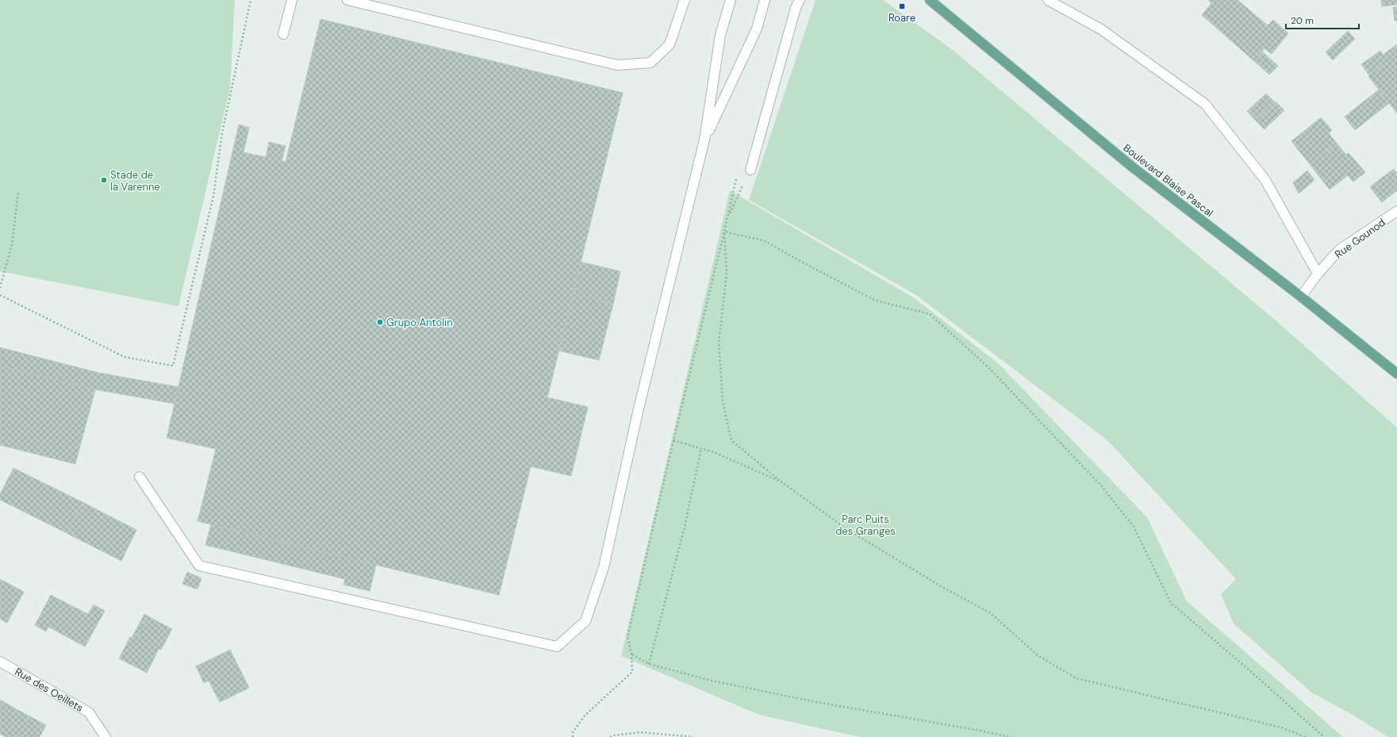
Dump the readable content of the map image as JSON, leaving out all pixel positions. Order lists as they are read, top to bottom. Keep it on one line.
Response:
{"streets":{"main road":["Boulevard Blaise Pascal"],"street":["Rue Gounod","Rue des Oeillets"]},"crossings":[["Boulevard Blaise Pascal","Rue Gounod"]],"parks":["Parc Puits des Granges"],"places":{"transit":["Roare"],"other":["Stade de la Varenne","Grupo Antolin"]},"scale_bar":"20 m"}
